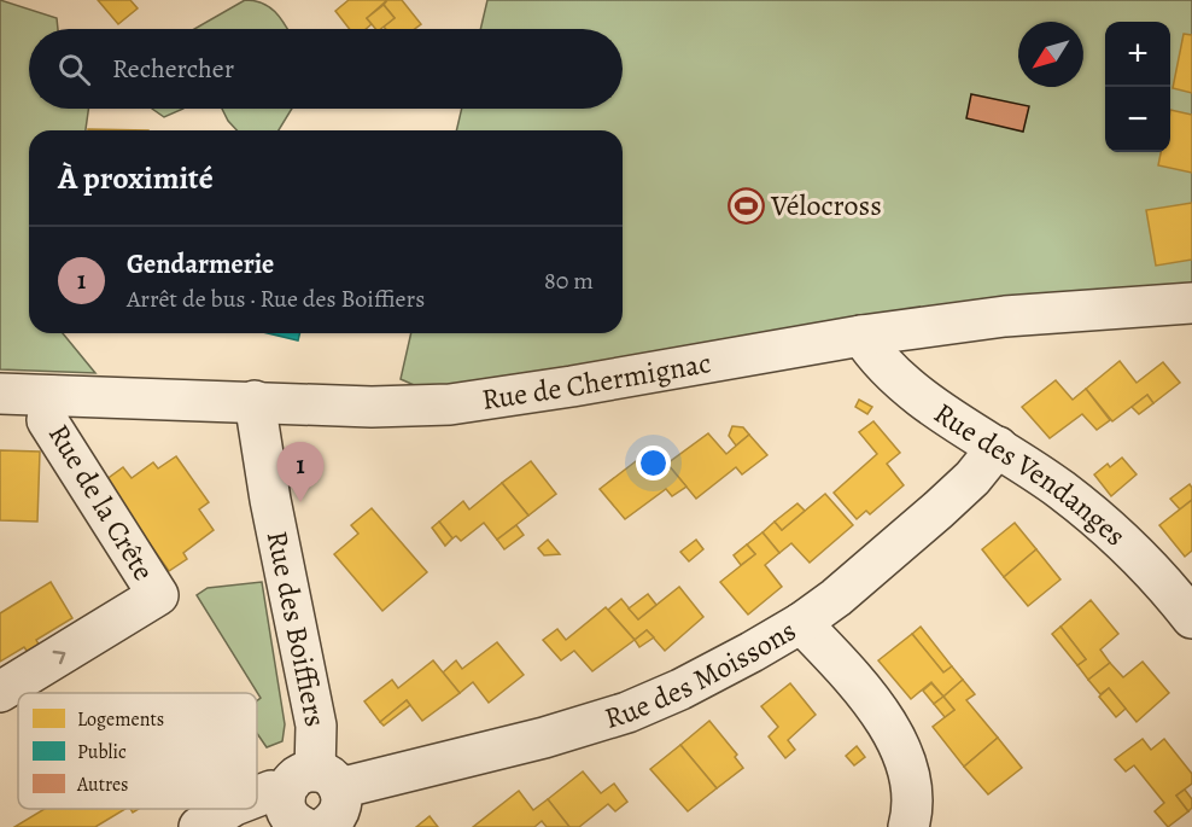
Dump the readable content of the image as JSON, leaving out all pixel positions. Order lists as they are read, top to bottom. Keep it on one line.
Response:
{"streets":{"street":["Rue de Chermignac","Rue des Vendanges","Rue de la Crête","Rue des Boiffiers","Rue des Moissons"]},"crossings":[["Rue de Chermignac","Rue des Vendanges"],["Rue de Chermignac","Rue de la Crête"],["Rue de Chermignac","Rue des Boiffiers"],["Rue des Vendanges","Rue des Moissons"],["Rue des Boiffiers","Rue des Moissons"]],"places":{"sports":["Vélocross"]},"legend":["Logements","Public","Autres"],"north":"bottom left","page":{"map_buttons":["+","−"],"search":"Rechercher","heading":"À proximité","list":[{"mark":"1","name":"Gendarmerie","note":"Arrêt de bus · Rue des Boiffiers","value":"80 m"}],"pins":"1"}}
